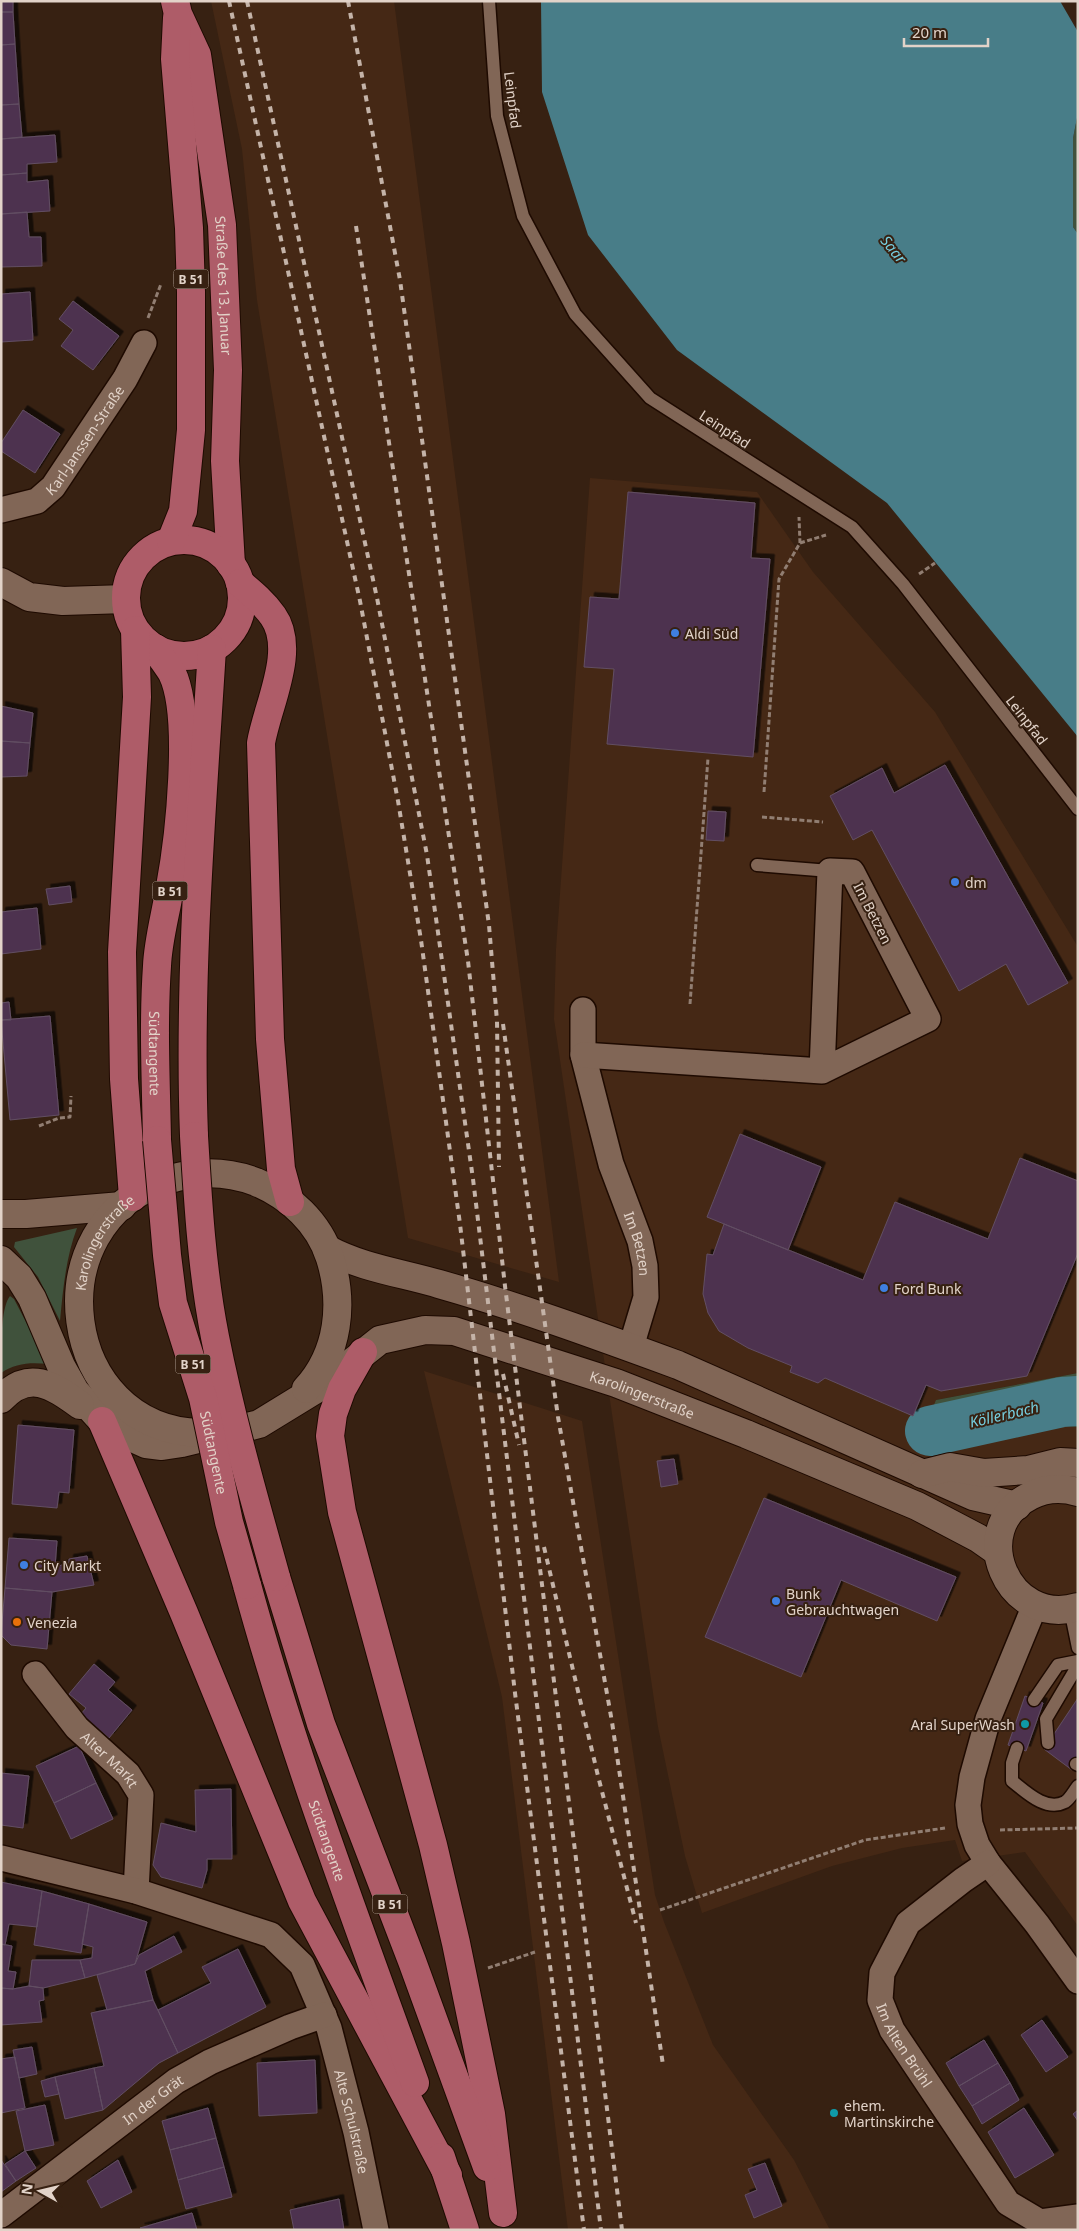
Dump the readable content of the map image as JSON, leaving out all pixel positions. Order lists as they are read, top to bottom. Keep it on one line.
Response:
{"streets":{"main road":["B 51","Straße des 13. Januar","Südtangente","Karolingerstraße"],"street":["Karl-Janssen-Straße","Im Betzen","Alter Markt","Im Alten Brühl","In der Grät","Alte Schulstraße"],"lane":["Leinpfad"]},"crossings":[["Straße des 13. Januar","Südtangente"],["In der Grät","Alte Schulstraße"]],"water":["Saar","Köllerbach"],"places":["Aldi Süd","dm","Ford Bunk","City Markt","Bunk Gebrauchtwagen","Venezia","Aral SuperWash","ehem. Martinskirche"],"scale_bar":"20 m","north":"left"}
